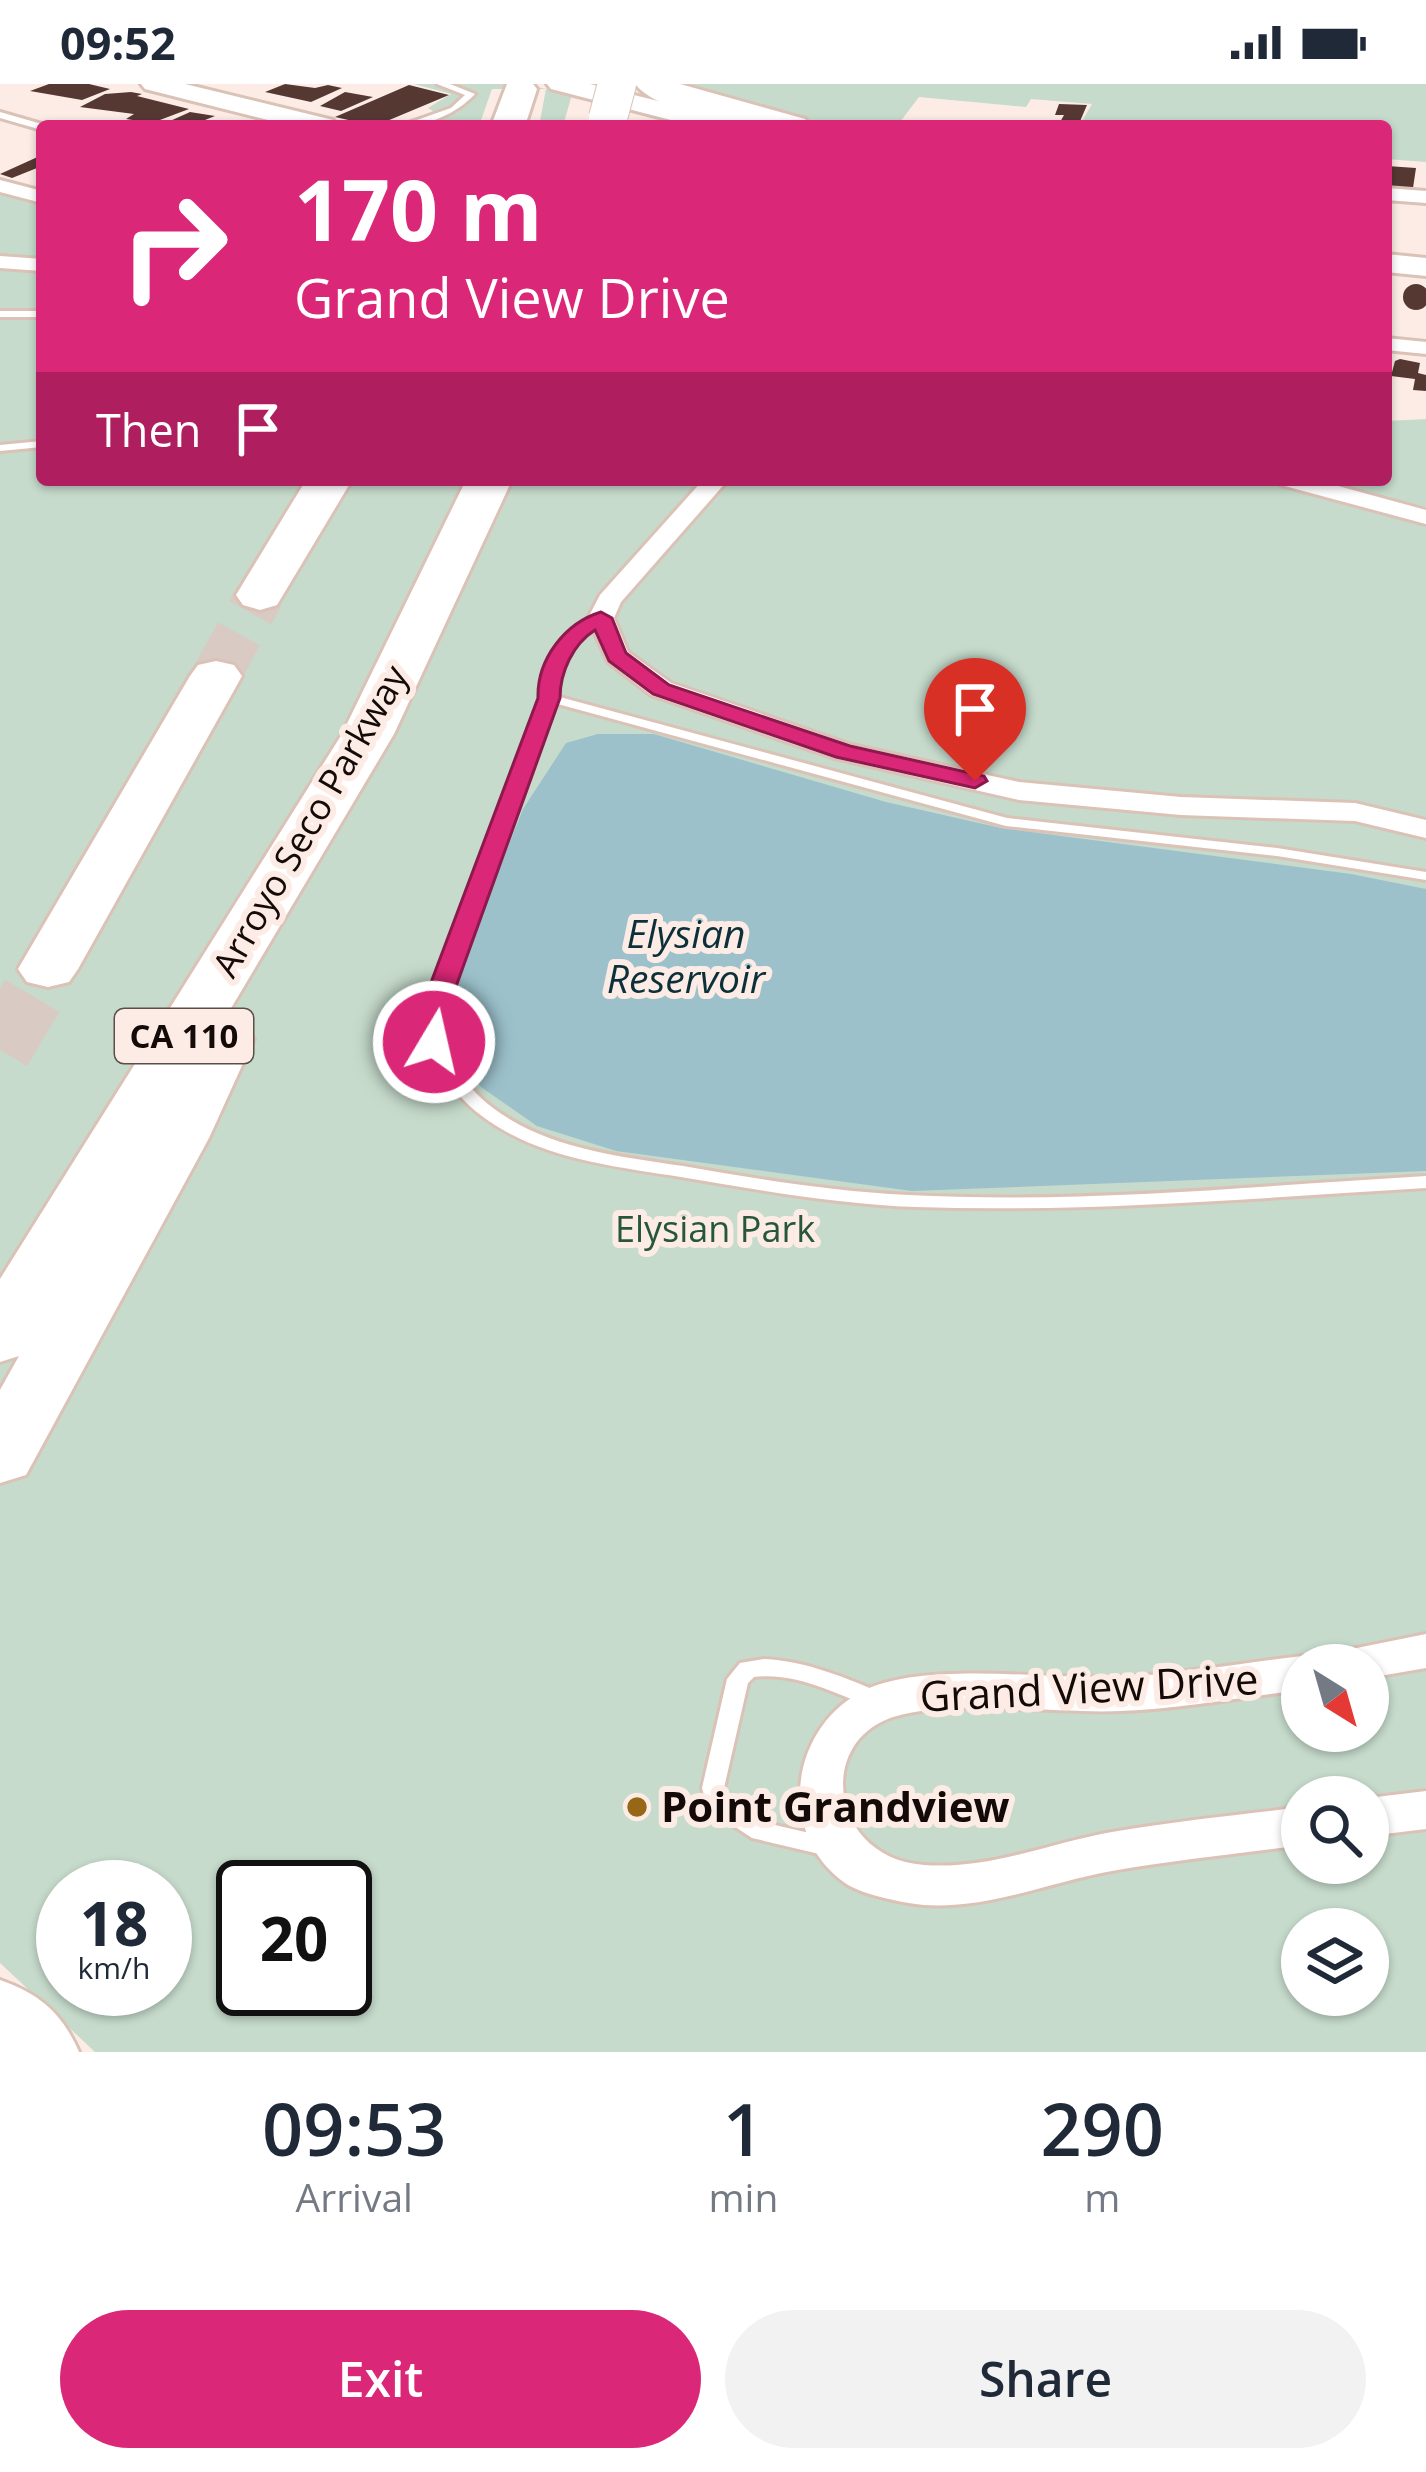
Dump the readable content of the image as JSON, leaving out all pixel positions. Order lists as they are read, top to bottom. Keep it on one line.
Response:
{"streets":{"highway":["Arroyo Seco Parkway","CA 110"],"street":["Grand View Drive"]},"water":["Elysian Reservoir"],"parks":["Elysian Park"],"places":["Point Grandview"],"north":"bottom right","page":{"status":"09:52","turn":["170 m","Grand View Drive"],"then":"Then","speed":"18 km/h","limit":"20","eta":["09:53","Arrival","1","min","290","m"],"buttons":["Exit","Share"]}}
